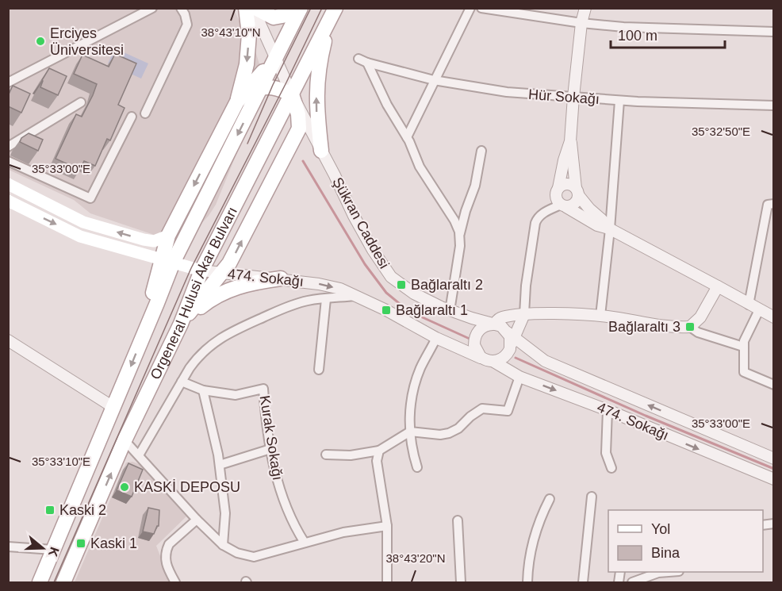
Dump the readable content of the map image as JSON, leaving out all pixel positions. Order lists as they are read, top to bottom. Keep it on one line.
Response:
{"streets":{"main road":["Orgeneral Hulusi Akar Bulvarı"],"street":["Hür Sokağı","Şükran Caddesi","474. Sokağı","Kurak Sokağı"]},"crossings":[["Şükran Caddesi","474. Sokağı"],["Şükran Caddesi","Orgeneral Hulusi Akar Bulvarı"],["474. Sokağı","Orgeneral Hulusi Akar Bulvarı"]],"places":{"other":["Erciyes Üniversitesi","KASKİ DEPOSU"],"transit":["Bağlaraltı 2","Bağlaraltı 1","Bağlaraltı 3","Kaski 2","Kaski 1"]},"legend":["Yol","Bina"],"scale_bar":"100 m","north":"right","coordinates":["38°43'10\"N","35°32'50\"E","35°33'00\"E","35°33'10\"E","38°43'20\"N"]}
